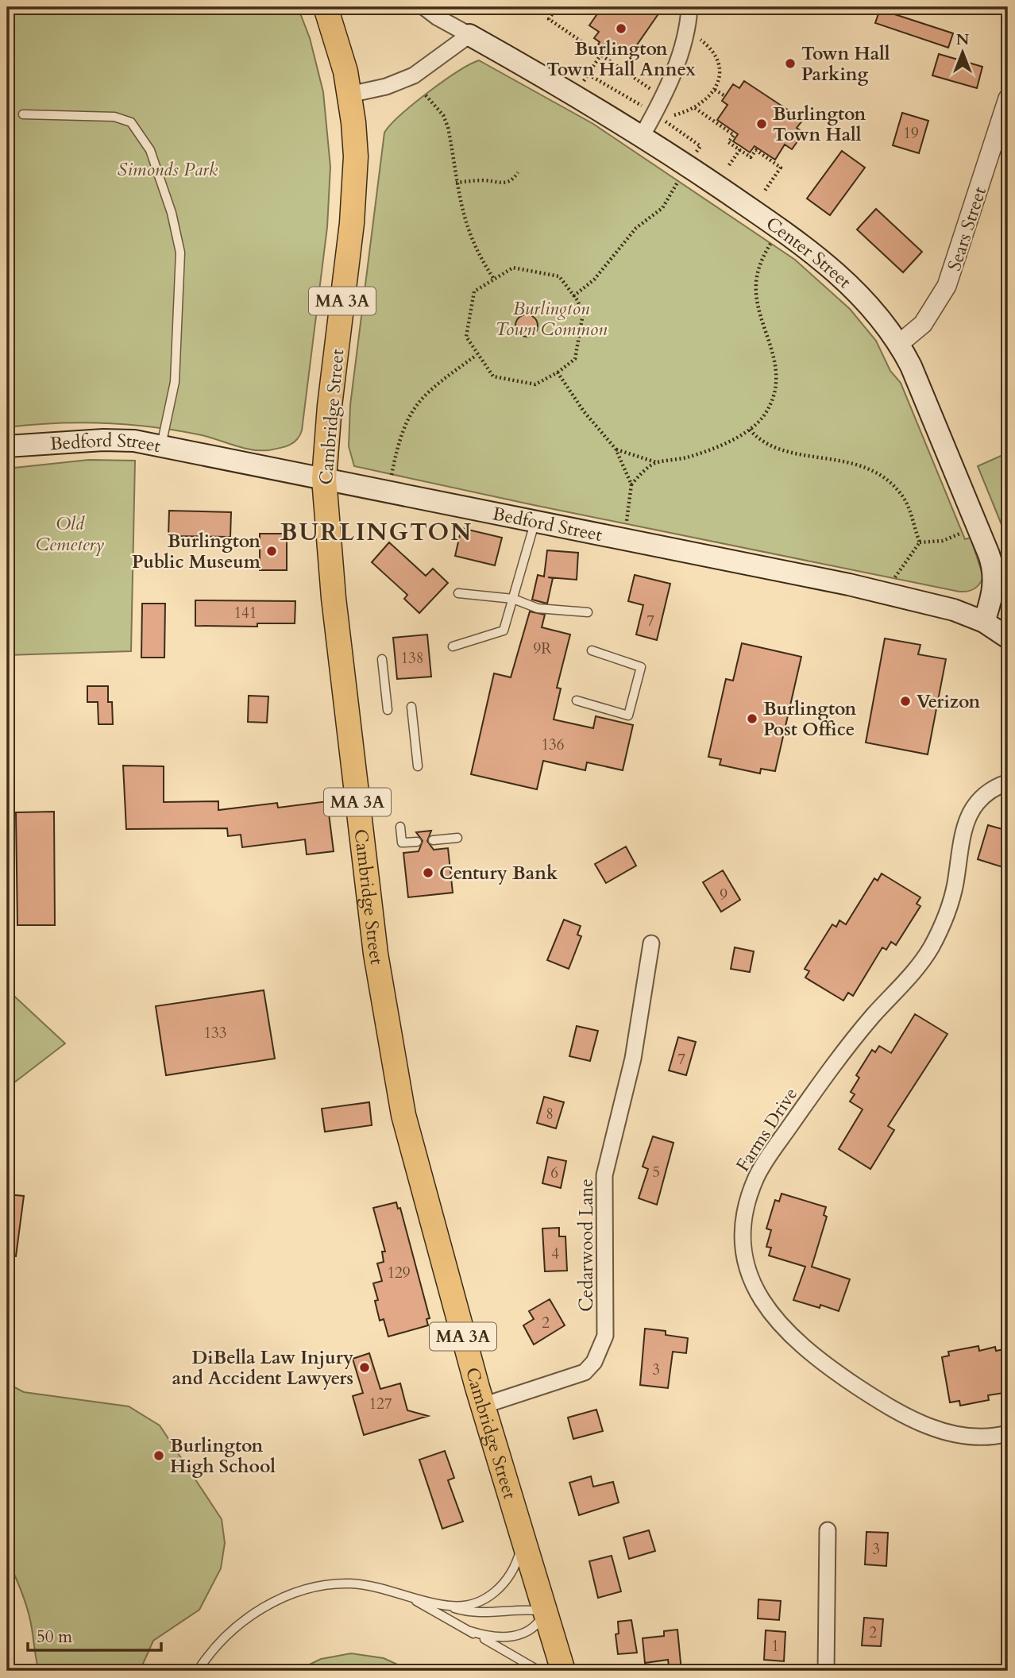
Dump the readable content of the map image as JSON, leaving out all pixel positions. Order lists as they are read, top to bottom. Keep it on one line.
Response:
{"streets":{"main road":["Center Street","MA 3A","Cambridge Street","Bedford Street"],"street":["Sears Street","Farms Drive","Cedarwood Lane"]},"crossings":[["Sears Street","Center Street"],["Center Street","Bedford Street"],["Cambridge Street","Bedford Street"],["Cambridge Street","Cedarwood Lane"]],"districts":["BURLINGTON"],"parks":["Simonds Park","Burlington Town Common","Old Cemetery"],"places":["Burlington Town Hall Annex","Town Hall Parking","Burlington Town Hall","Burlington Public Museum","Verizon","Burlington Post Office","Century Bank","DiBella Law Injury and Accident Lawyers","Burlington High School"],"house_numbers":["19","141","7","9R","138","136","9","133","7","8","5","6","4","129","2","3","127","3","2","1"],"scale_bar":"50 m","north":"top"}
